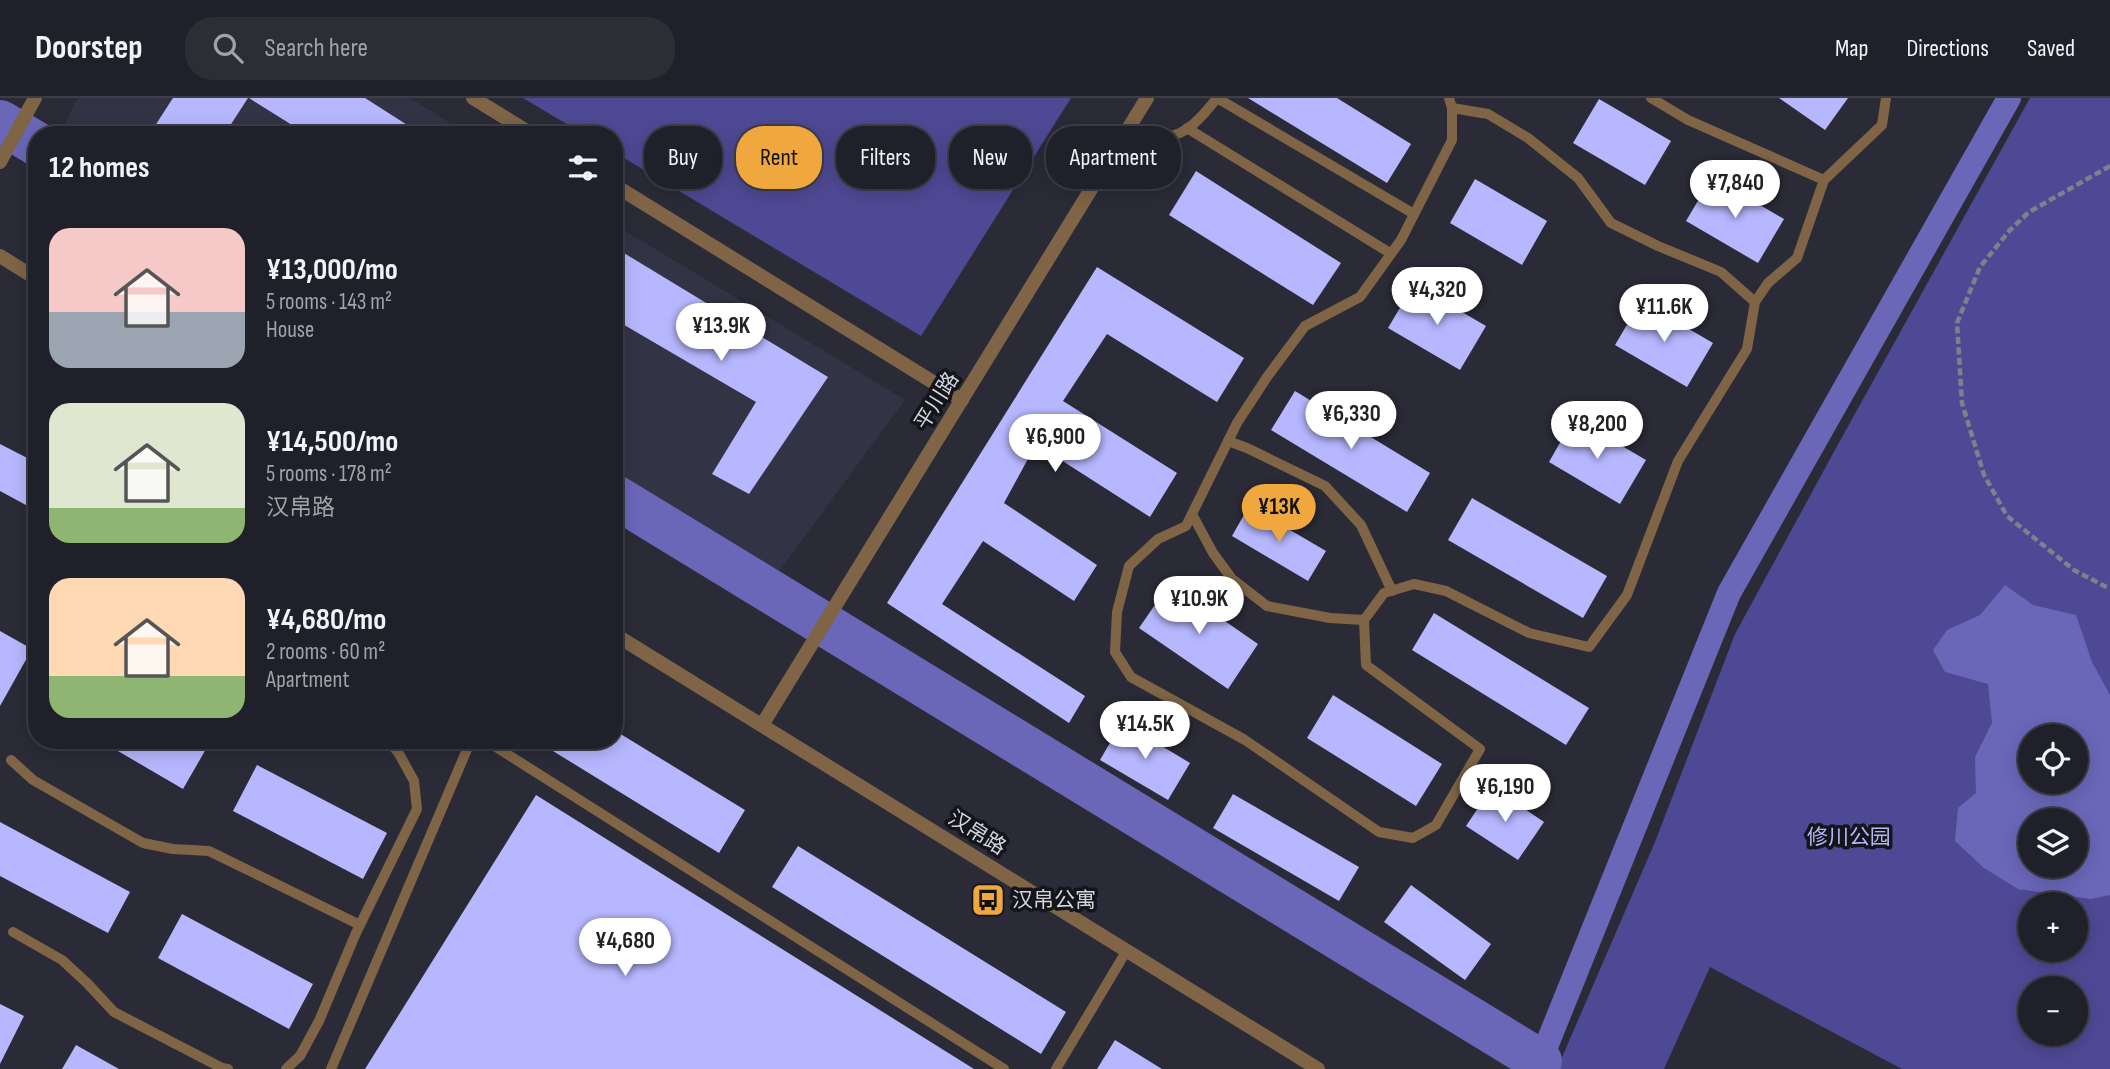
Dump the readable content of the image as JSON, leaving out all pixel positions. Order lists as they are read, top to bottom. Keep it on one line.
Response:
{"streets":{"street":["平川路","汉帛路"]},"crossings":[["平川路","汉帛路"]],"parks":["修川公园"],"places":{"bus stop":["汉帛公寓"]},"page":{"header":"Doorstep","search":"Search here","nav":["Map","Directions","Saved"],"chip":["Buy","Rent","Filters","New","Apartment"],"heading":"12 homes","price":["¥7,840","¥4,320","¥11.6K","¥13.9K","¥6,330","¥8,200","¥6,900","¥13K","¥10.9K","¥14.5K","¥6,190","¥4,680"],"list":[{"name":"¥13,000/mo","note":"5 rooms · 143 m² · House"},{"name":"¥14,500/mo","note":"5 rooms · 178 m² · 汉帛路"},{"name":"¥4,680/mo","note":"2 rooms · 60 m² · Apartment"}],"map_buttons":["+","−"]}}
